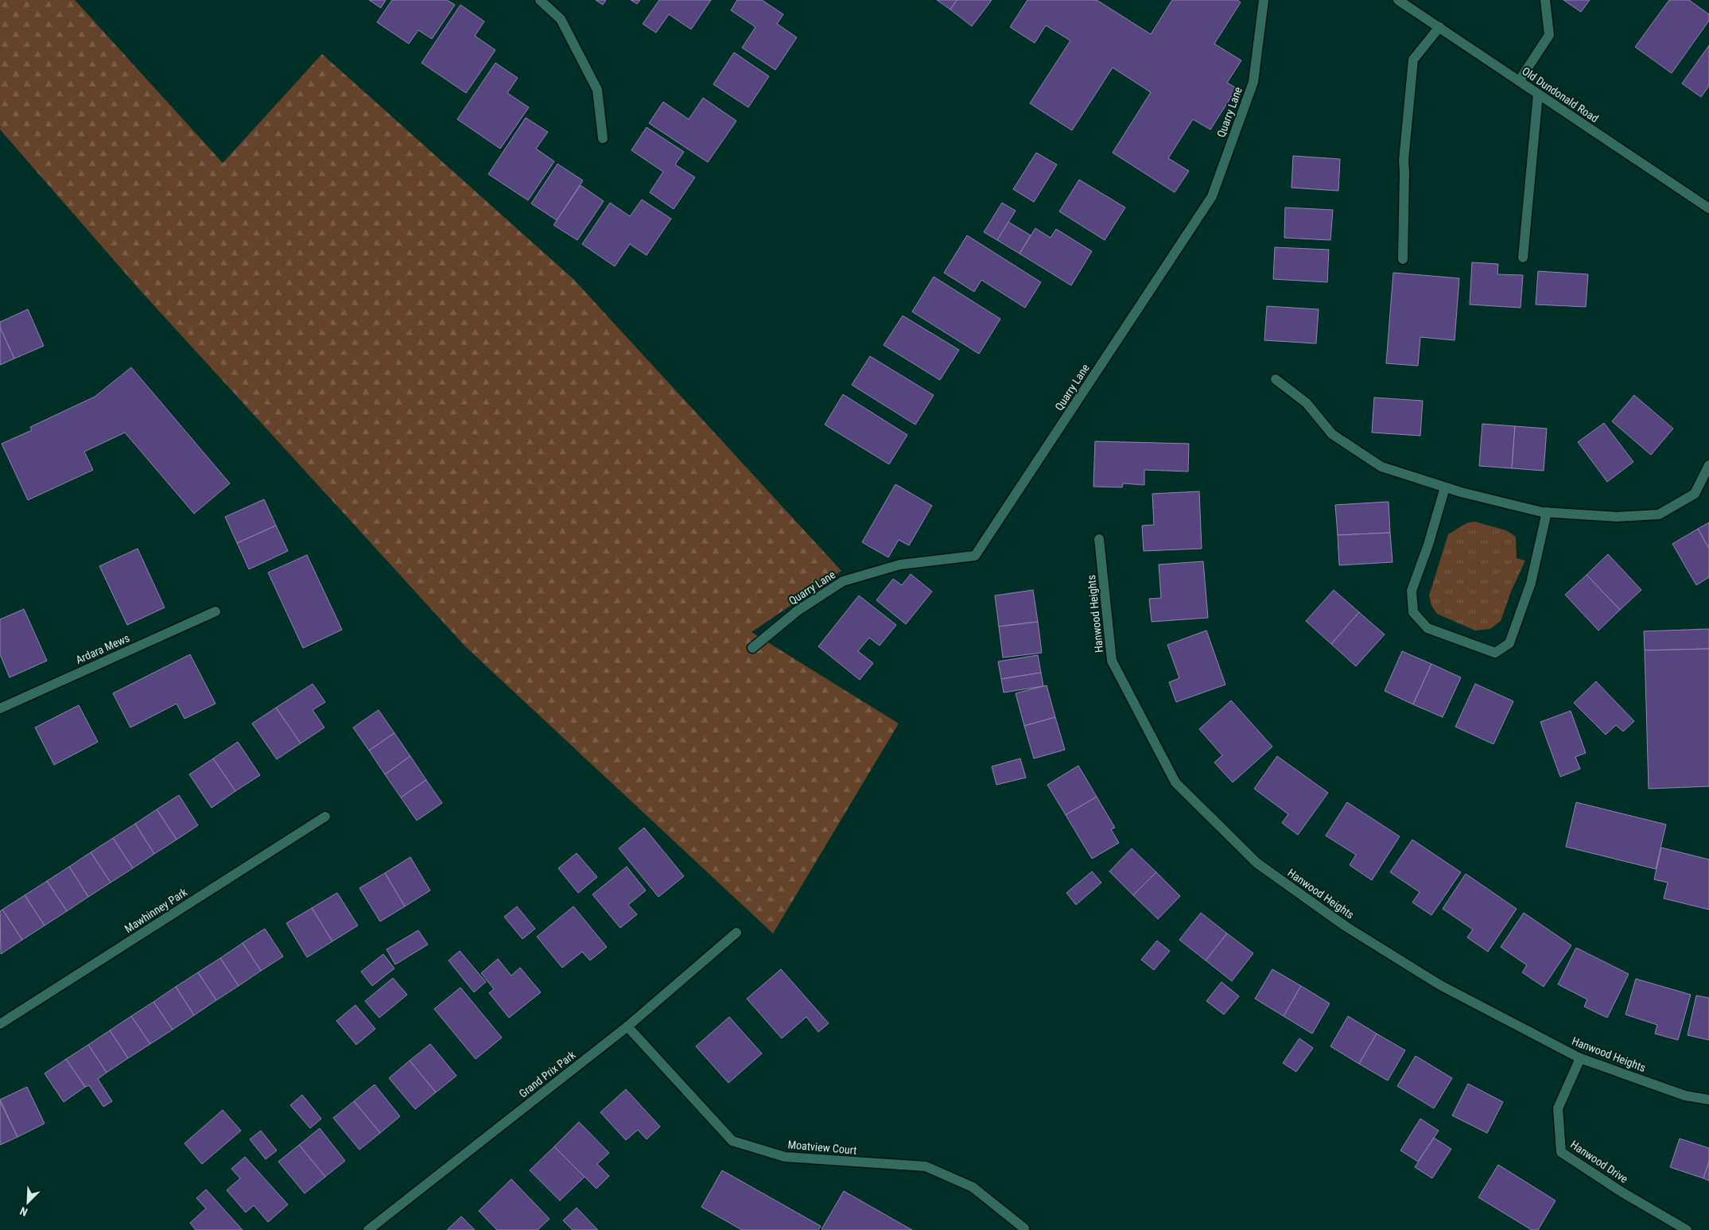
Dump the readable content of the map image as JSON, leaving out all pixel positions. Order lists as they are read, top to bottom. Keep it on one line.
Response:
{"streets":{"street":["Old Dundonald Road","Quarry Lane","Hanwood Heights","Ardara Mews","Mawhinney Park","Grand Prix Park","Moatview Court","Hanwood Drive"]},"crossings":[["Hanwood Heights","Hanwood Drive"],["Grand Prix Park","Moatview Court"]],"north":"bottom left"}
